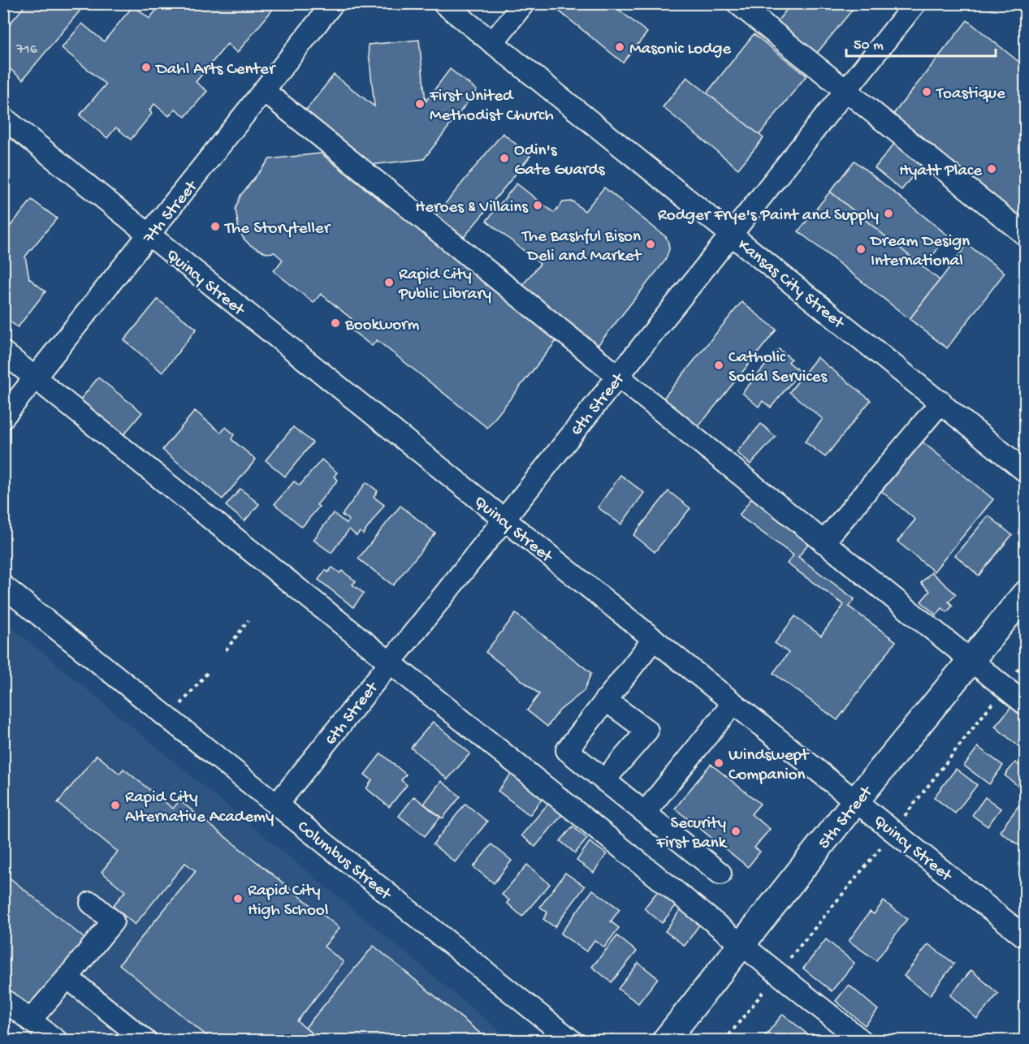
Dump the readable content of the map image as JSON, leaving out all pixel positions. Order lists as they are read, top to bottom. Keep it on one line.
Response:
{"streets":{"main road":["5th Street"],"street":["7th Street","Quincy Street","Kansas City Street","6th Street","Columbus Street"]},"crossings":[["7th Street","Quincy Street"],["Quincy Street","6th Street"],["Quincy Street","5th Street"],["Kansas City Street","6th Street"],["6th Street","Columbus Street"]],"places":["Masonic Lodge","Dahl Arts Center","Toastique","First United Methodist Church","Odin's Gate Guards","Hyatt Place","Heroes & Villains","Rodger Frye's Paint and Supply","The Storyteller","The Bashful Bison Deli and Market","Dream Design International","Rapid City Public Library","Bookworm","Catholic Social Services","Windswept Companion","Rapid City Alternative Academy","Security First Bank","Rapid City High School"],"house_numbers":["716"],"scale_bar":"50 m"}
